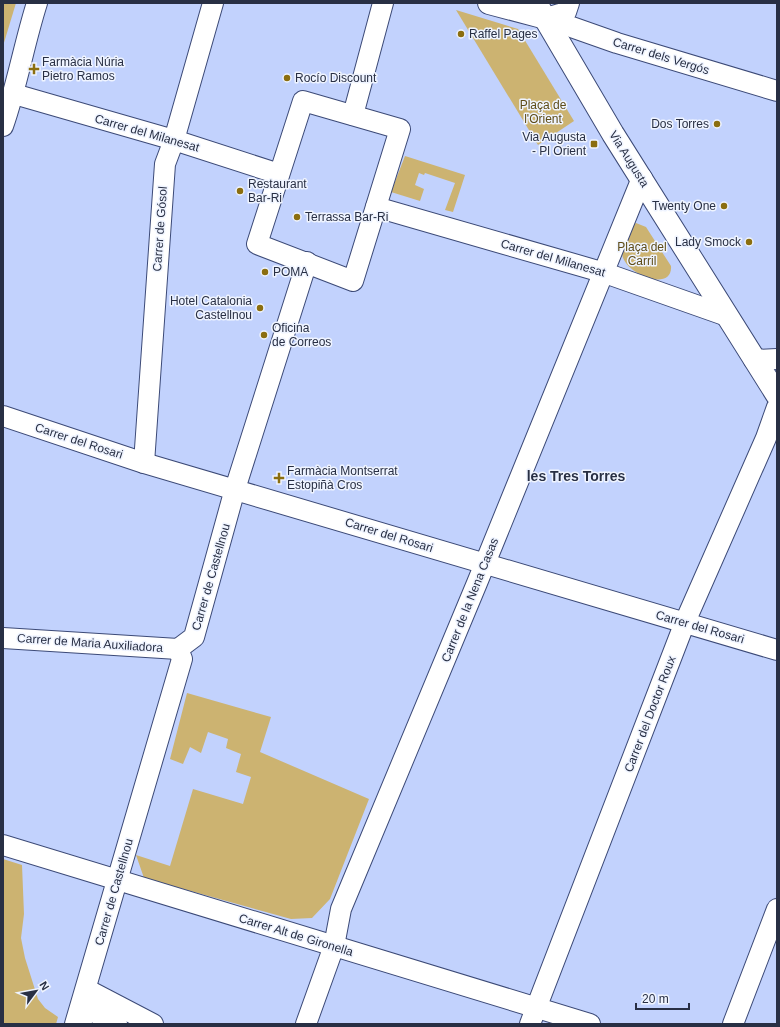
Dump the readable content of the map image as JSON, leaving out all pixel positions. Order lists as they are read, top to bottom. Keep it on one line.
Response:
{"streets":{"main road":["Via Augusta"],"street":["Carrer dels Vergós","Carrer del Milanesat","Carrer de Gósol","Carrer del Rosari","Carrer de Castellnou","Carrer de la Nena Casas","Carrer de Maria Auxiliadora","Carrer del Doctor Roux","Carrer Alt de Gironella"]},"crossings":[["Carrer dels Vergós","Via Augusta"],["Carrer del Milanesat","Via Augusta"],["Carrer del Milanesat","Carrer de Gósol"],["Carrer del Milanesat","Carrer de la Nena Casas"],["Via Augusta","Carrer de la Nena Casas"],["Carrer de Gósol","Carrer del Rosari"],["Carrer del Rosari","Carrer de Castellnou"],["Carrer del Rosari","Carrer de la Nena Casas"],["Carrer del Rosari","Carrer del Doctor Roux"],["Carrer de Castellnou","Carrer de Maria Auxiliadora"],["Carrer de Castellnou","Carrer Alt de Gironella"],["Carrer de la Nena Casas","Carrer Alt de Gironella"],["Carrer del Doctor Roux","Carrer Alt de Gironella"]],"districts":["les Tres Torres"],"parks":["Plaça de l'Orient","Plaça del Carril"],"places":{"other":["Raffel Pages","Rocío Discount","Dos Torres","Restaurant Bar-Ri","Twenty One","Terrassa Bar-Ri","Lady Smock","POMA","Hotel Catalonia Castellnou","Oficina de Correos"],"health":["Farmàcia Núria Pietro Ramos","Farmàcia Montserrat Estopiñà Cros"],"transit":["Via Augusta - Pl Orient"]},"scale_bar":"20 m","north":"top right"}
